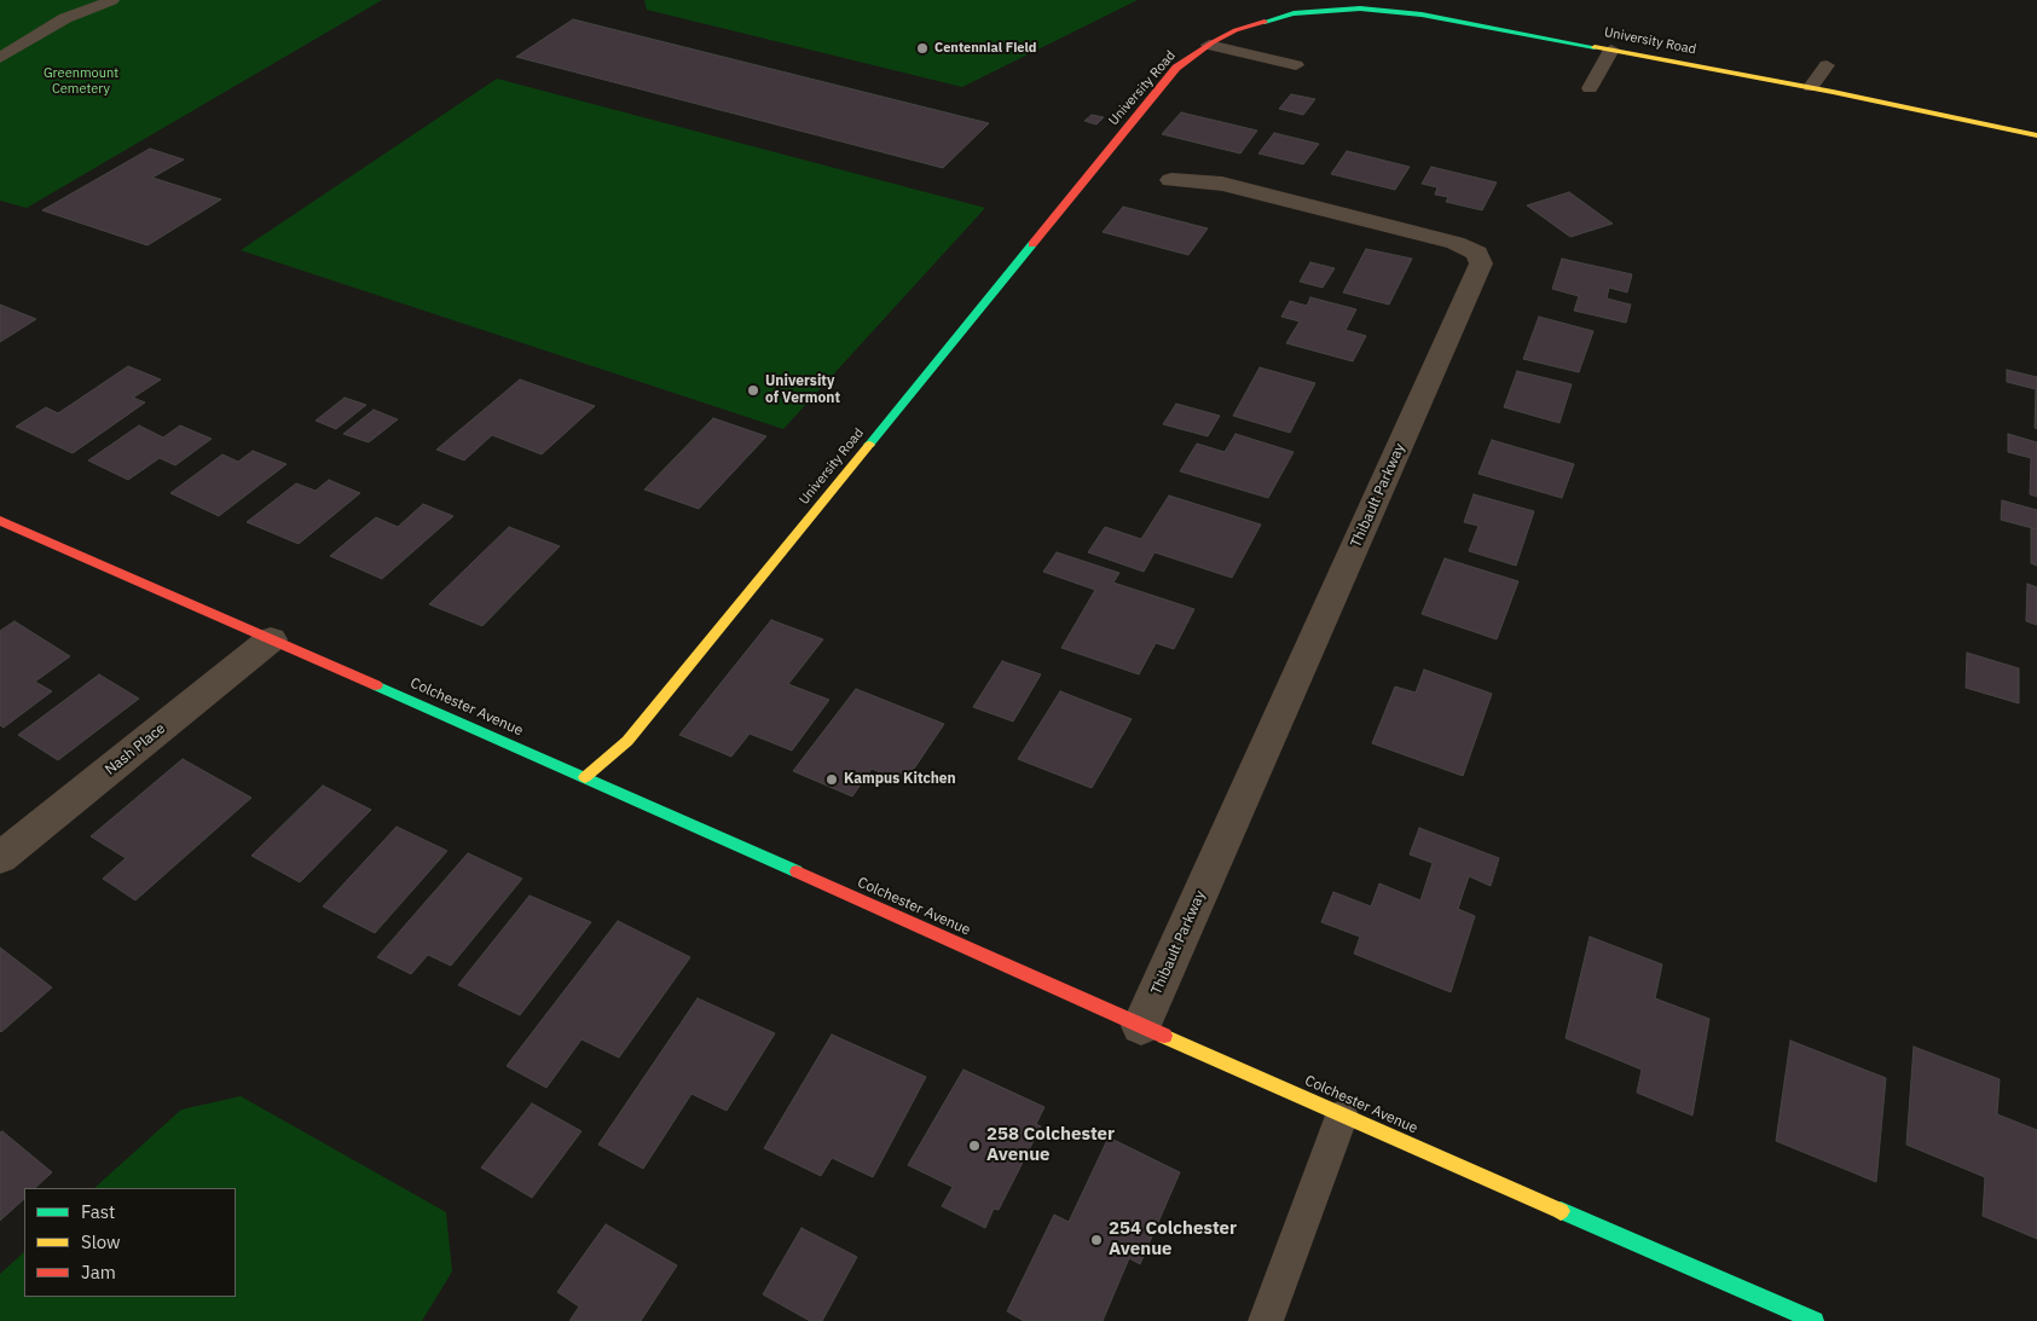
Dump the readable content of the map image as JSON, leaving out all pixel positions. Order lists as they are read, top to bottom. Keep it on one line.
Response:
{"streets":{"street":["University Road","Thibault Parkway","Colchester Avenue","Nash Place"]},"crossings":[["University Road","Colchester Avenue"],["Thibault Parkway","Colchester Avenue"],["Colchester Avenue","Nash Place"]],"parks":["Greenmount Cemetery"],"places":["Centennial Field","University of Vermont","Kampus Kitchen","258 Colchester Avenue","254 Colchester Avenue"],"legend":["Fast","Slow","Jam"]}
